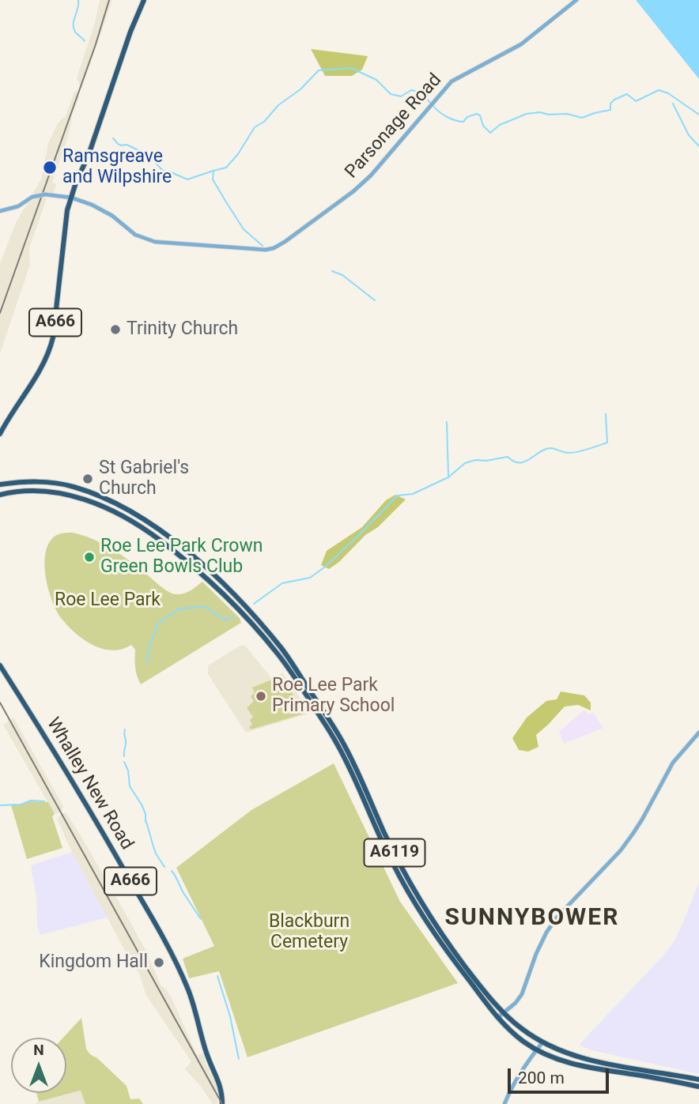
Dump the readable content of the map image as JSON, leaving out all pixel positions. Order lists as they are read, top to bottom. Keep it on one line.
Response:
{"streets":{"highway":["A666","Whalley New Road","A6119"],"street":["Parsonage Road"]},"crossings":[["Parsonage Road","A666"]],"districts":["SUNNYBOWER"],"parks":["Roe Lee Park","Blackburn Cemetery"],"places":["Ramsgreave and Wilpshire","Trinity Church","St Gabriel's Church","Roe Lee Park Crown Green Bowls Club","Roe Lee Park Primary School","Kingdom Hall"],"scale_bar":"200 m","north":"top"}
